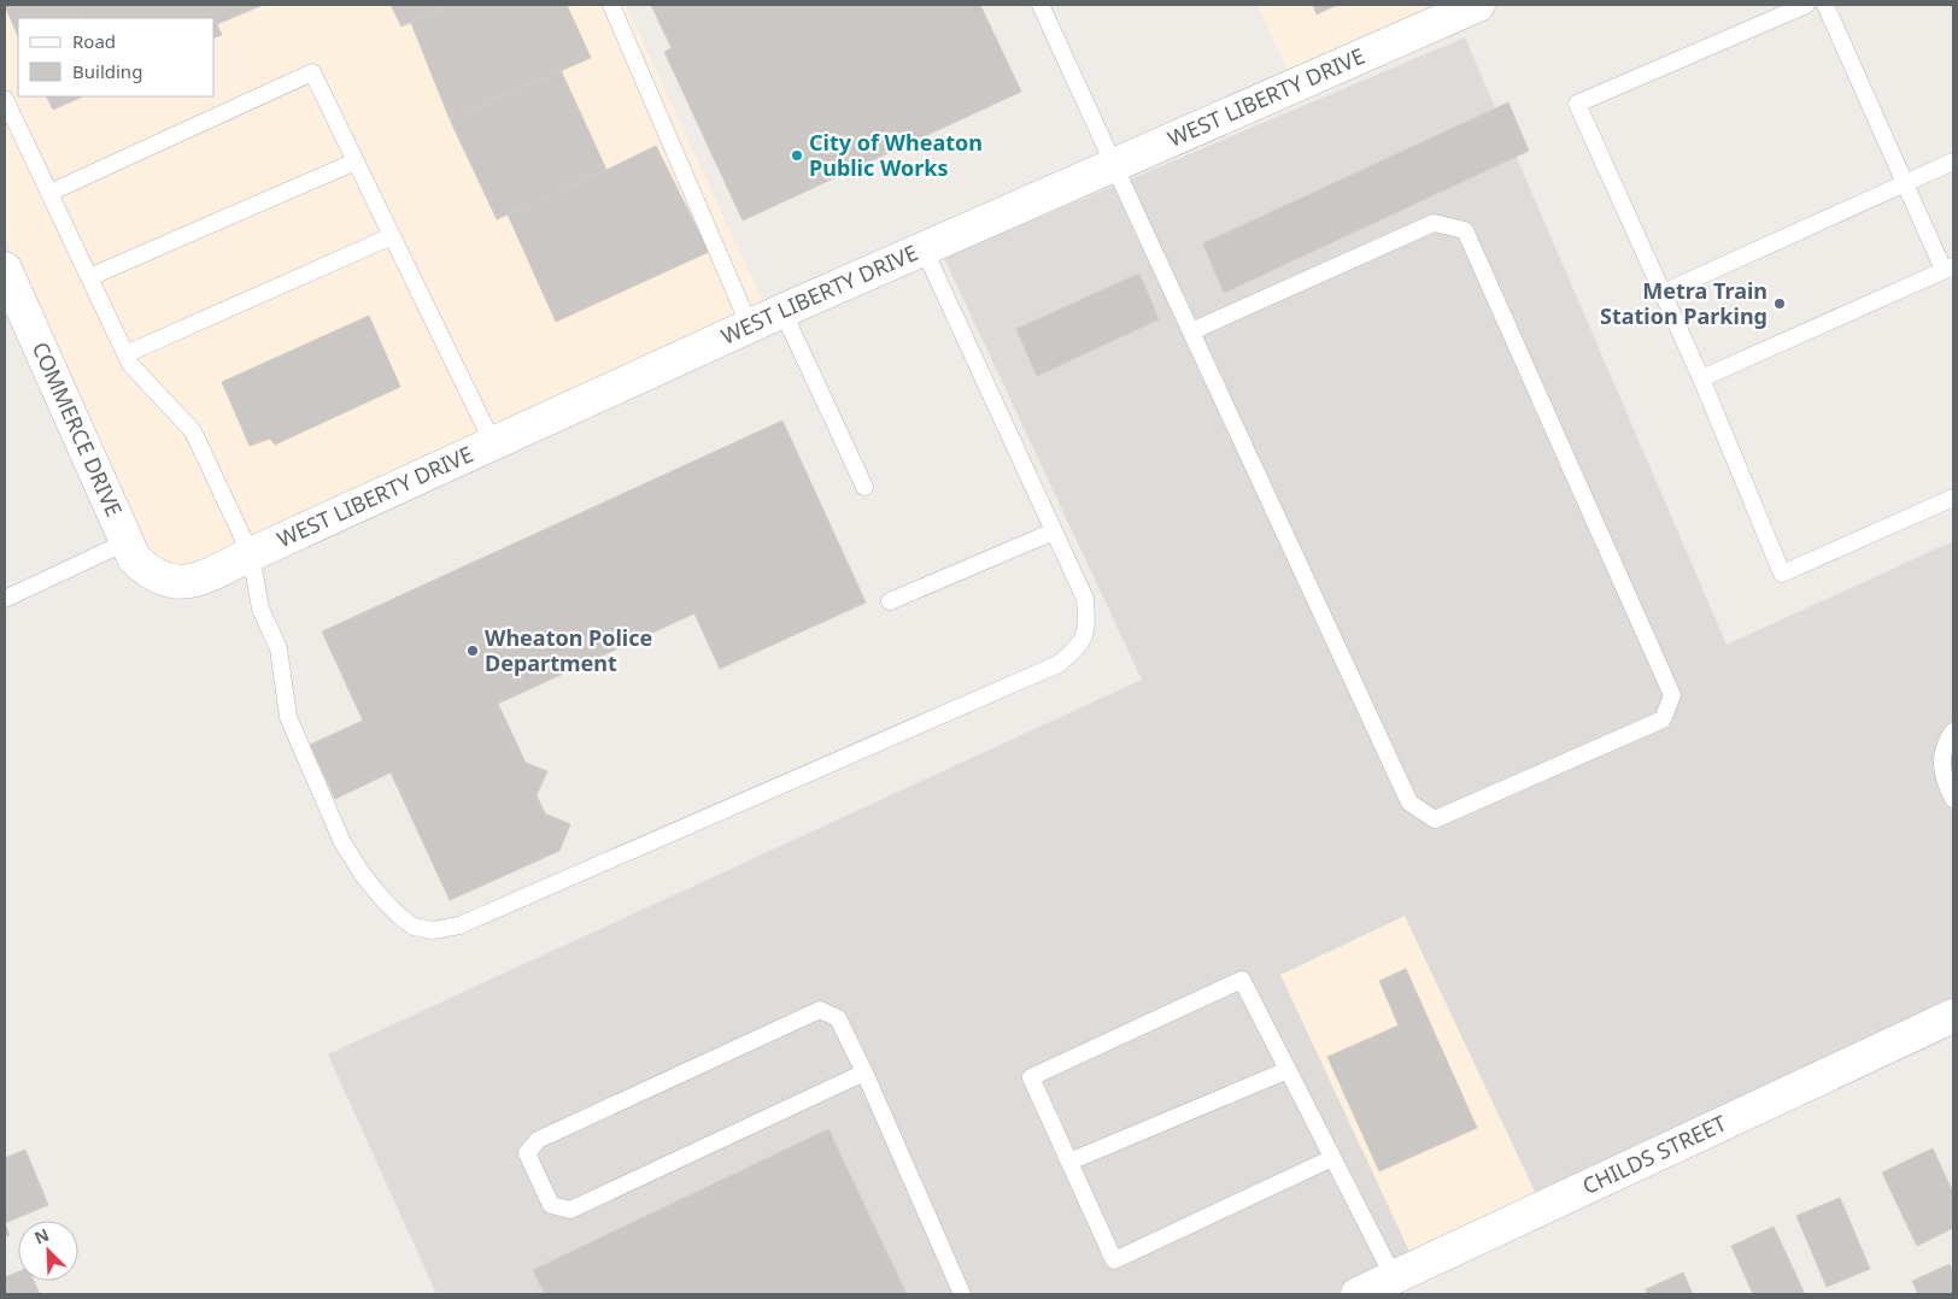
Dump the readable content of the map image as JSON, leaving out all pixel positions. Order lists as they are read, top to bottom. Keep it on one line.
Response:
{"streets":{"street":["WEST LIBERTY DRIVE","COMMERCE DRIVE","CHILDS STREET"]},"crossings":[["WEST LIBERTY DRIVE","COMMERCE DRIVE"]],"places":["City of Wheaton Public Works","Metra Train Station Parking","Wheaton Police Department"],"legend":["Road","Building"],"north":"top left"}
